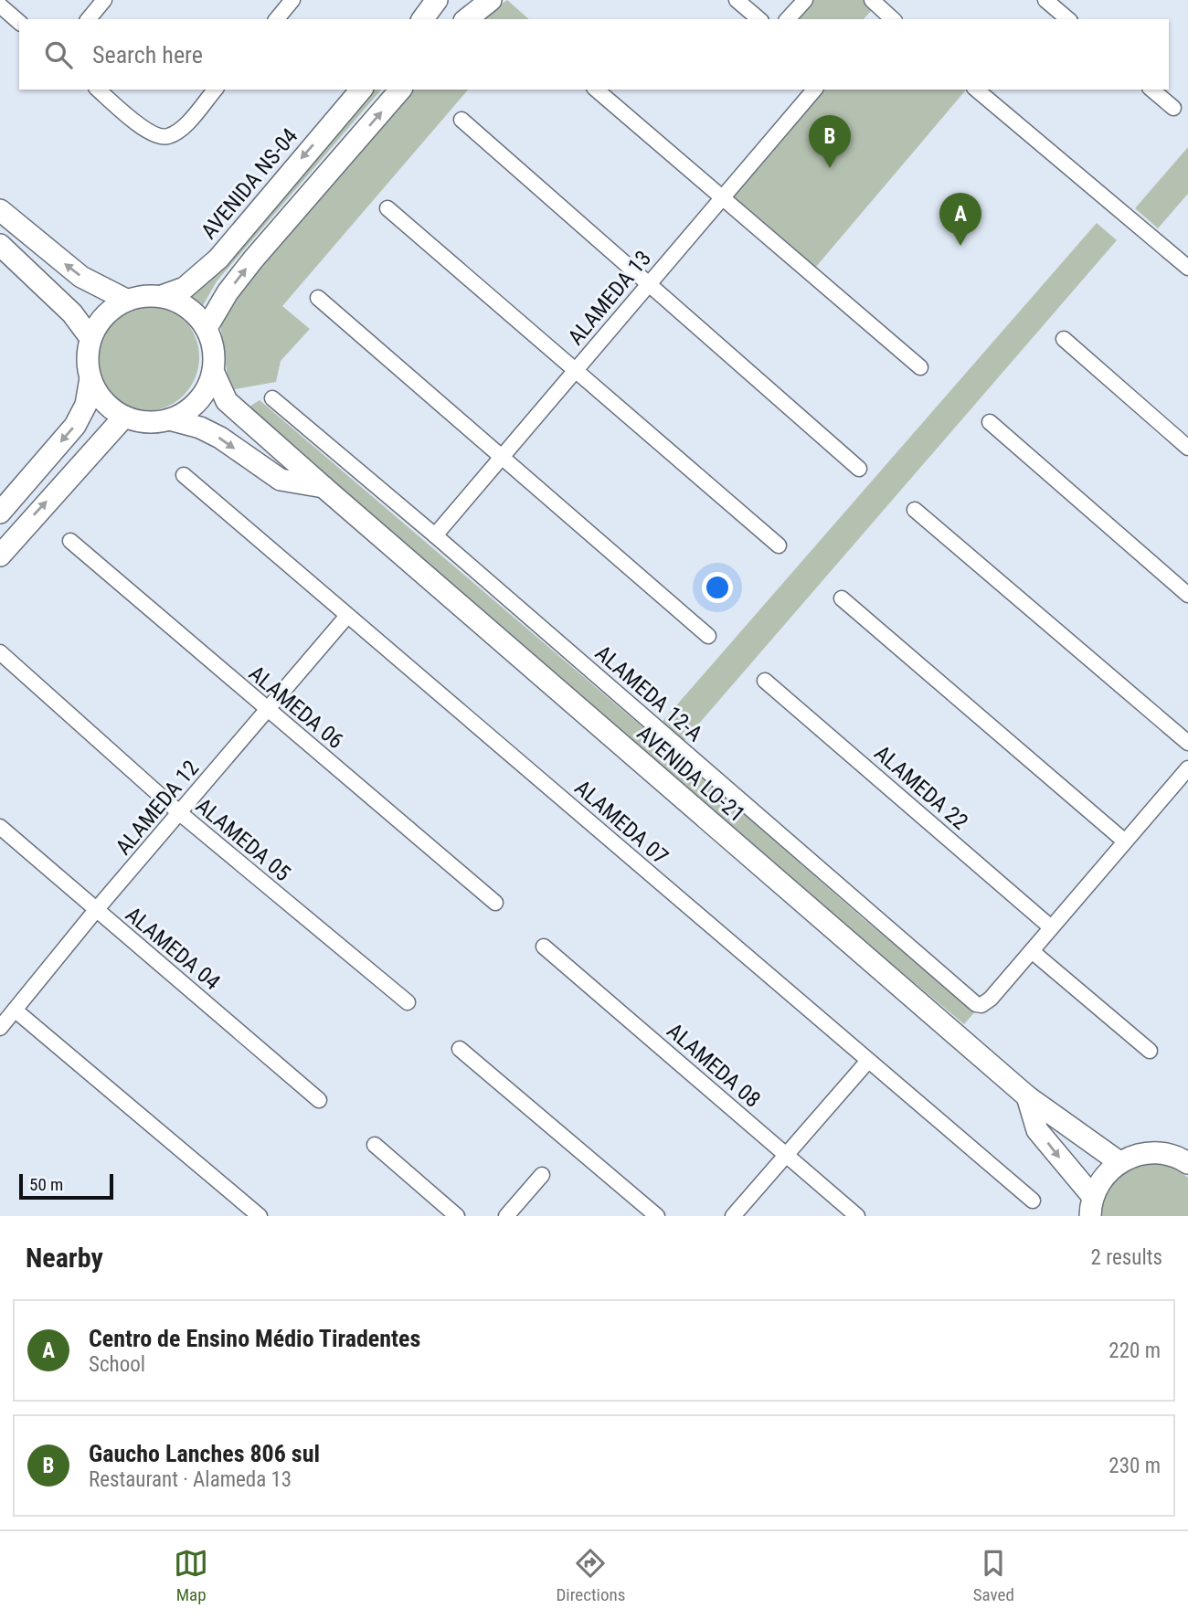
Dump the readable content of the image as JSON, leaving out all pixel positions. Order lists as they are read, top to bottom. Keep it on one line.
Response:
{"streets":{"street":["AVENIDA NS-04","ALAMEDA 13","ALAMEDA 12-A","ALAMEDA 06","AVENIDA LO-21","ALAMEDA 22","ALAMEDA 12","ALAMEDA 07","ALAMEDA 05","ALAMEDA 04","ALAMEDA 08"]},"crossings":[["AVENIDA NS-04","AVENIDA LO-21"],["ALAMEDA 13","ALAMEDA 12-A"],["ALAMEDA 06","ALAMEDA 12"],["ALAMEDA 12","ALAMEDA 07"],["ALAMEDA 12","ALAMEDA 05"],["ALAMEDA 12","ALAMEDA 04"]],"scale_bar":"50 m","page":{"search":"Search here","pins":["B","A"],"scale":"50 m","heading":["Nearby","2 results"],"list":[{"mark":"A","name":"Centro de Ensino Médio Tiradentes","note":"School","value":"220 m"},{"mark":"B","name":"Gaucho Lanches 806 sul","note":"Restaurant · Alameda 13","value":"230 m"}],"nav":["Map","Directions","Saved"]}}
